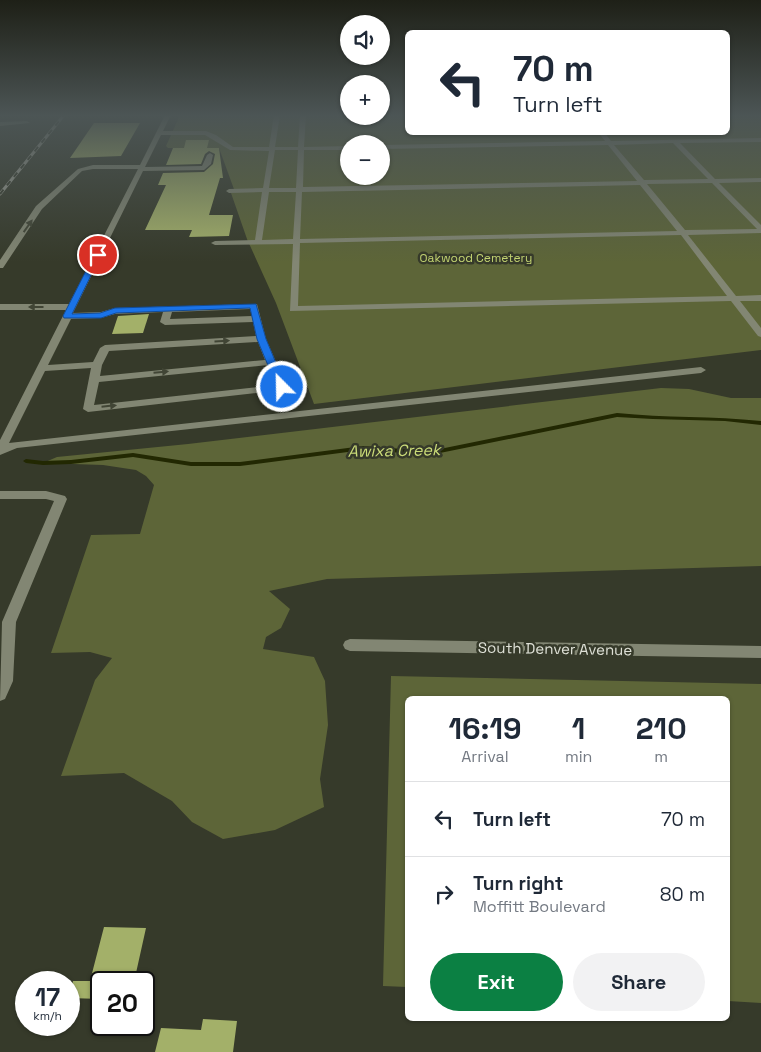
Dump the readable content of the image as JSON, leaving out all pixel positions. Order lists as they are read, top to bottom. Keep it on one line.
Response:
{"streets":{"street":["South Denver Avenue"]},"water":["Awixa Creek"],"parks":["Oakwood Cemetery"],"page":{"map_buttons":["+","−"],"turn":["70 m","Turn left"],"eta":["16:19","Arrival","1","min","210","m"],"list":[{"name":"Turn left","value":"70 m"},{"name":"Turn right","note":"Moffitt Boulevard","value":"80 m"}],"buttons":["Exit","Share"],"speed":"17 km/h","limit":"20"}}
